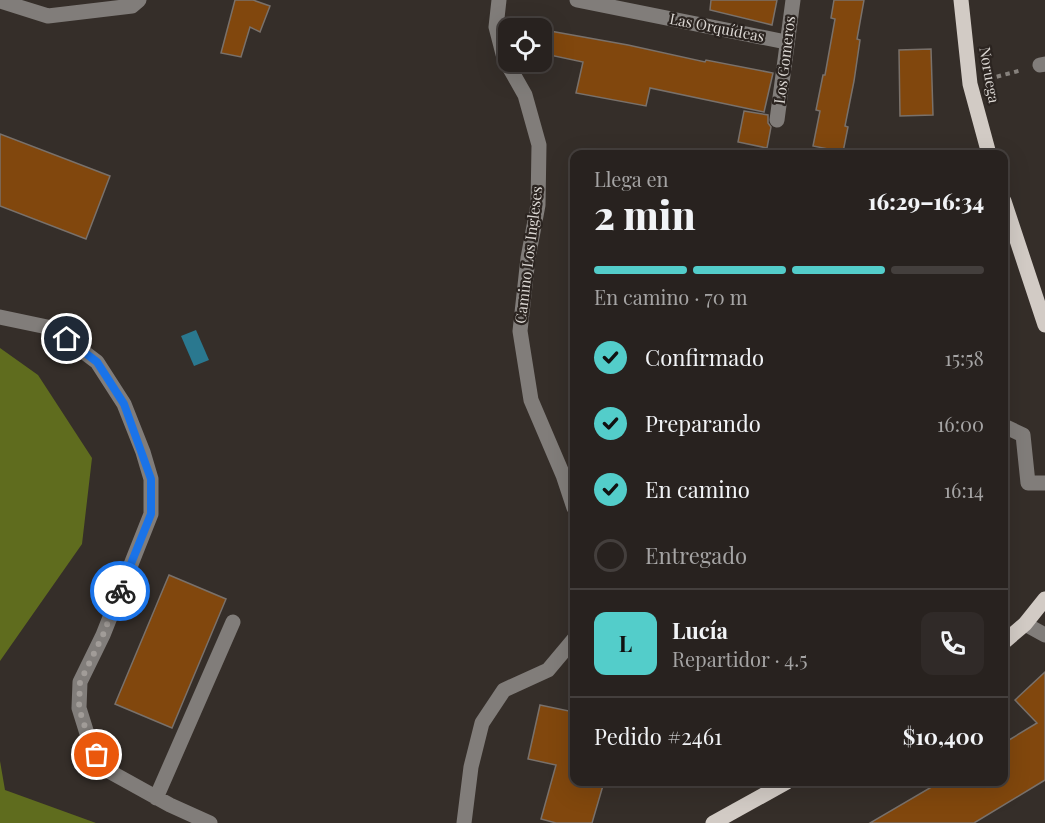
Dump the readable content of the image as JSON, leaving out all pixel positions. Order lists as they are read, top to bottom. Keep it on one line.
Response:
{"streets":{"main road":["Noruega"],"street":["Las Orquídeas","Los Gomeros","Camino Los Ingleses"]},"crossings":[["Las Orquídeas","Los Gomeros"]],"page":{"heading":["2 min","Llega en","16:29–16:34"],"panel":["Lucía","Repartidor · 4.5","Pedido #2461","$10,400"],"bar":"En camino · 70 m","list":[["Confirmado","15:58"],["Preparando","16:00"],["En camino","16:14"],"Entregado"],"round":"L"}}
